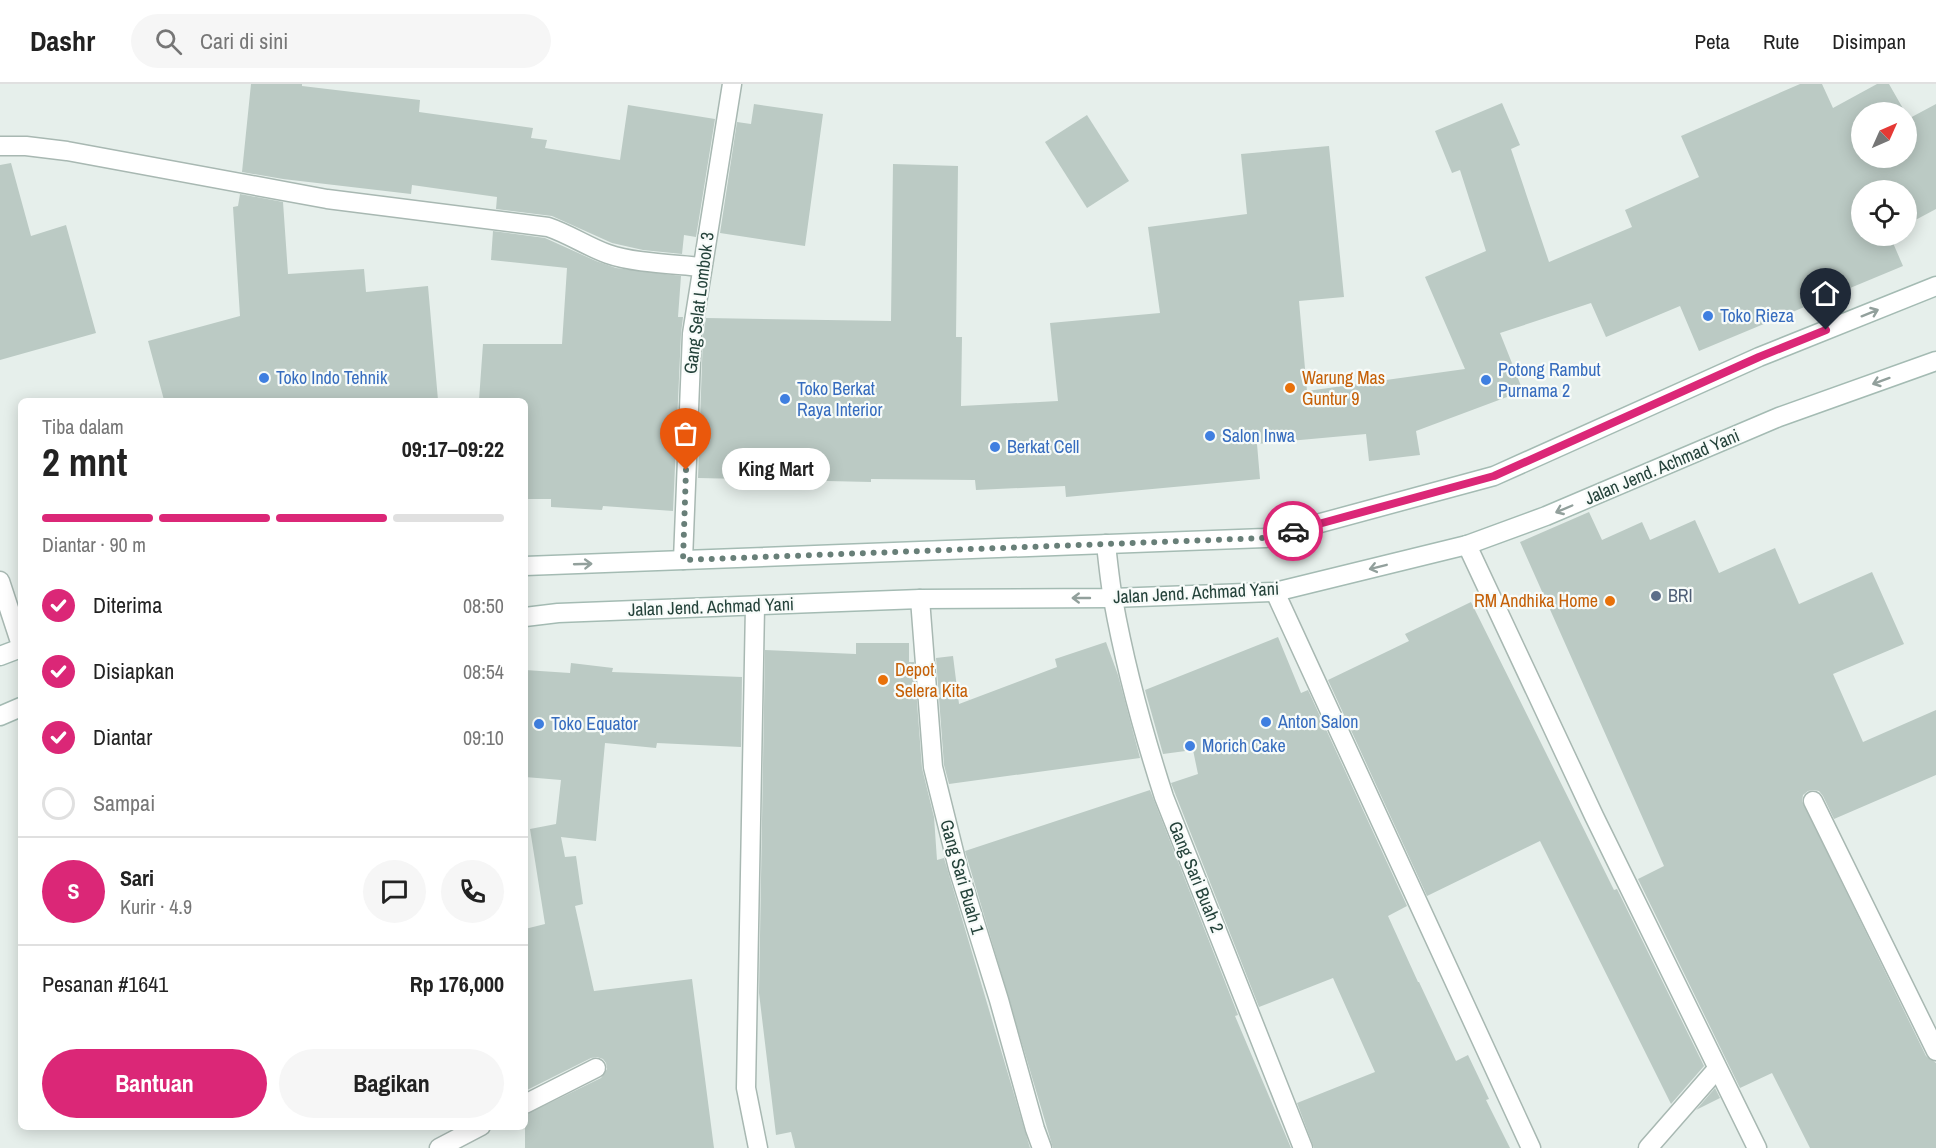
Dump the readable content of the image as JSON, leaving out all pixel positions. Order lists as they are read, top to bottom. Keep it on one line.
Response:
{"streets":{"street":["Gang Selat Lombok 3","Jalan Jend. Achmad Yani","Gang Sari Buah 1","Gang Sari Buah 2"]},"crossings":[["Jalan Jend. Achmad Yani","Gang Sari Buah 1"],["Jalan Jend. Achmad Yani","Gang Sari Buah 2"]],"places":["Toko Rieza","Toko Indo Tehnik","Potong Rambut Purnama 2","Warung Mas Guntur 9","Toko Berkat Raya Interior","Salon Inwa","Berkat Cell","King Mart","BRI","RM Andhika Home","Depot Selera Kita","Anton Salon","Toko Equator","Morich Cake"],"north":"top right","page":{"header":"Dashr","search":"Cari di sini","nav":["Peta","Rute","Disimpan"],"heading":["2 mnt","Tiba dalam","09:17–09:22"],"panel":["Sari","Kurir · 4.9","Pesanan #1641","Rp 176,000"],"bubble":"King Mart","bar":"Diantar · 90 m","list":[["Diterima","08:50"],["Disiapkan","08:54"],["Diantar","09:10"],"Sampai"],"round":"S","buttons":["Bantuan","Bagikan"]}}
